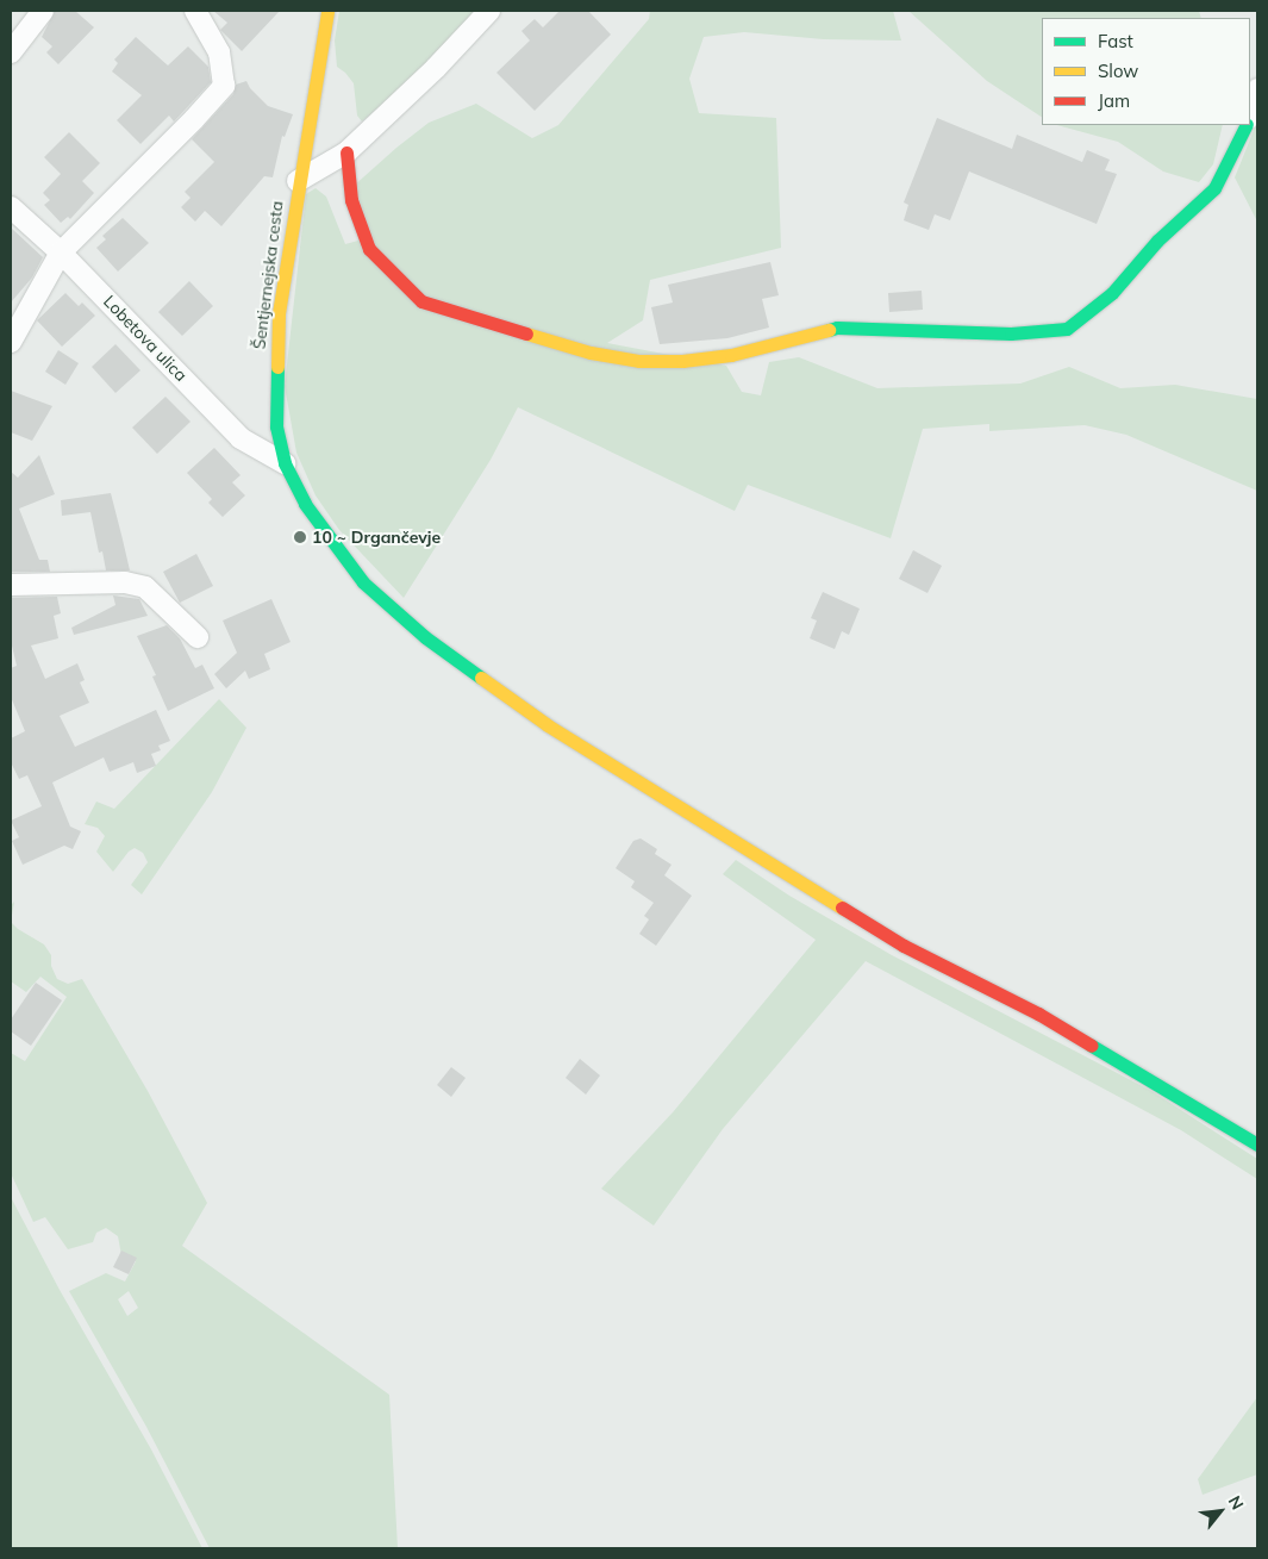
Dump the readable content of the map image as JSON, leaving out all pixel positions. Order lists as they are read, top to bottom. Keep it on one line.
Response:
{"streets":{"main road":["Šentjernejska cesta"],"street":["Lobetova ulica"]},"crossings":[["Šentjernejska cesta","Lobetova ulica"]],"places":["10 ~ Drgančevje"],"legend":["Fast","Slow","Jam"],"north":"top right"}
